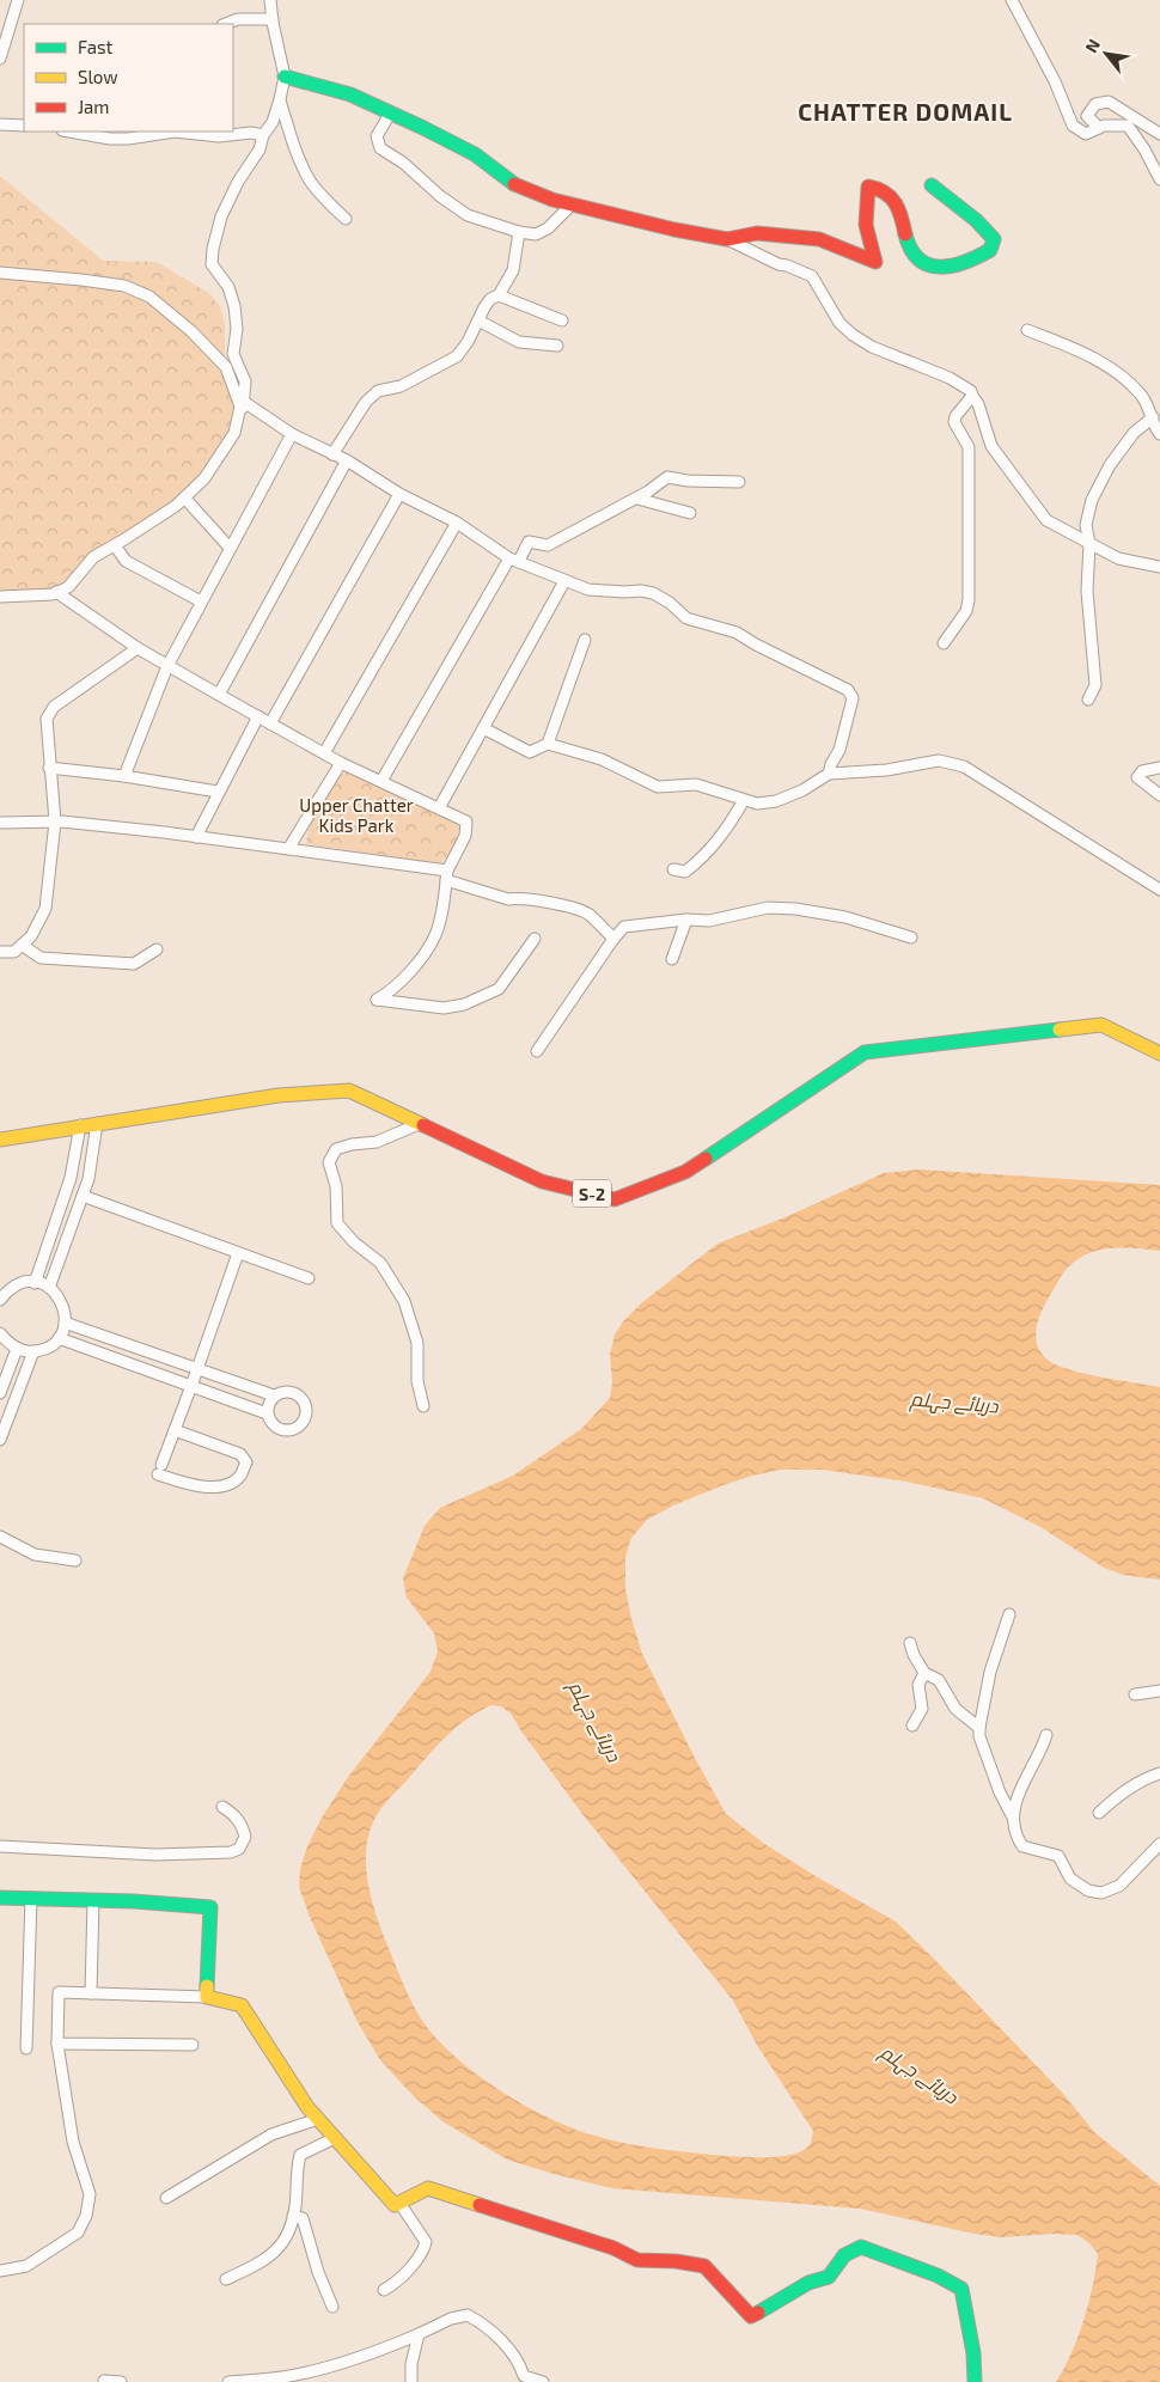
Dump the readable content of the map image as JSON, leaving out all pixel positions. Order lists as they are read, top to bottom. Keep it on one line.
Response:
{"streets":{"main road":["S-2"]},"districts":["CHATTER DOMAIL"],"water":["دریائے جہلم"],"parks":["Upper Chatter Kids Park"],"legend":["Fast","Slow","Jam"],"north":"top left"}
